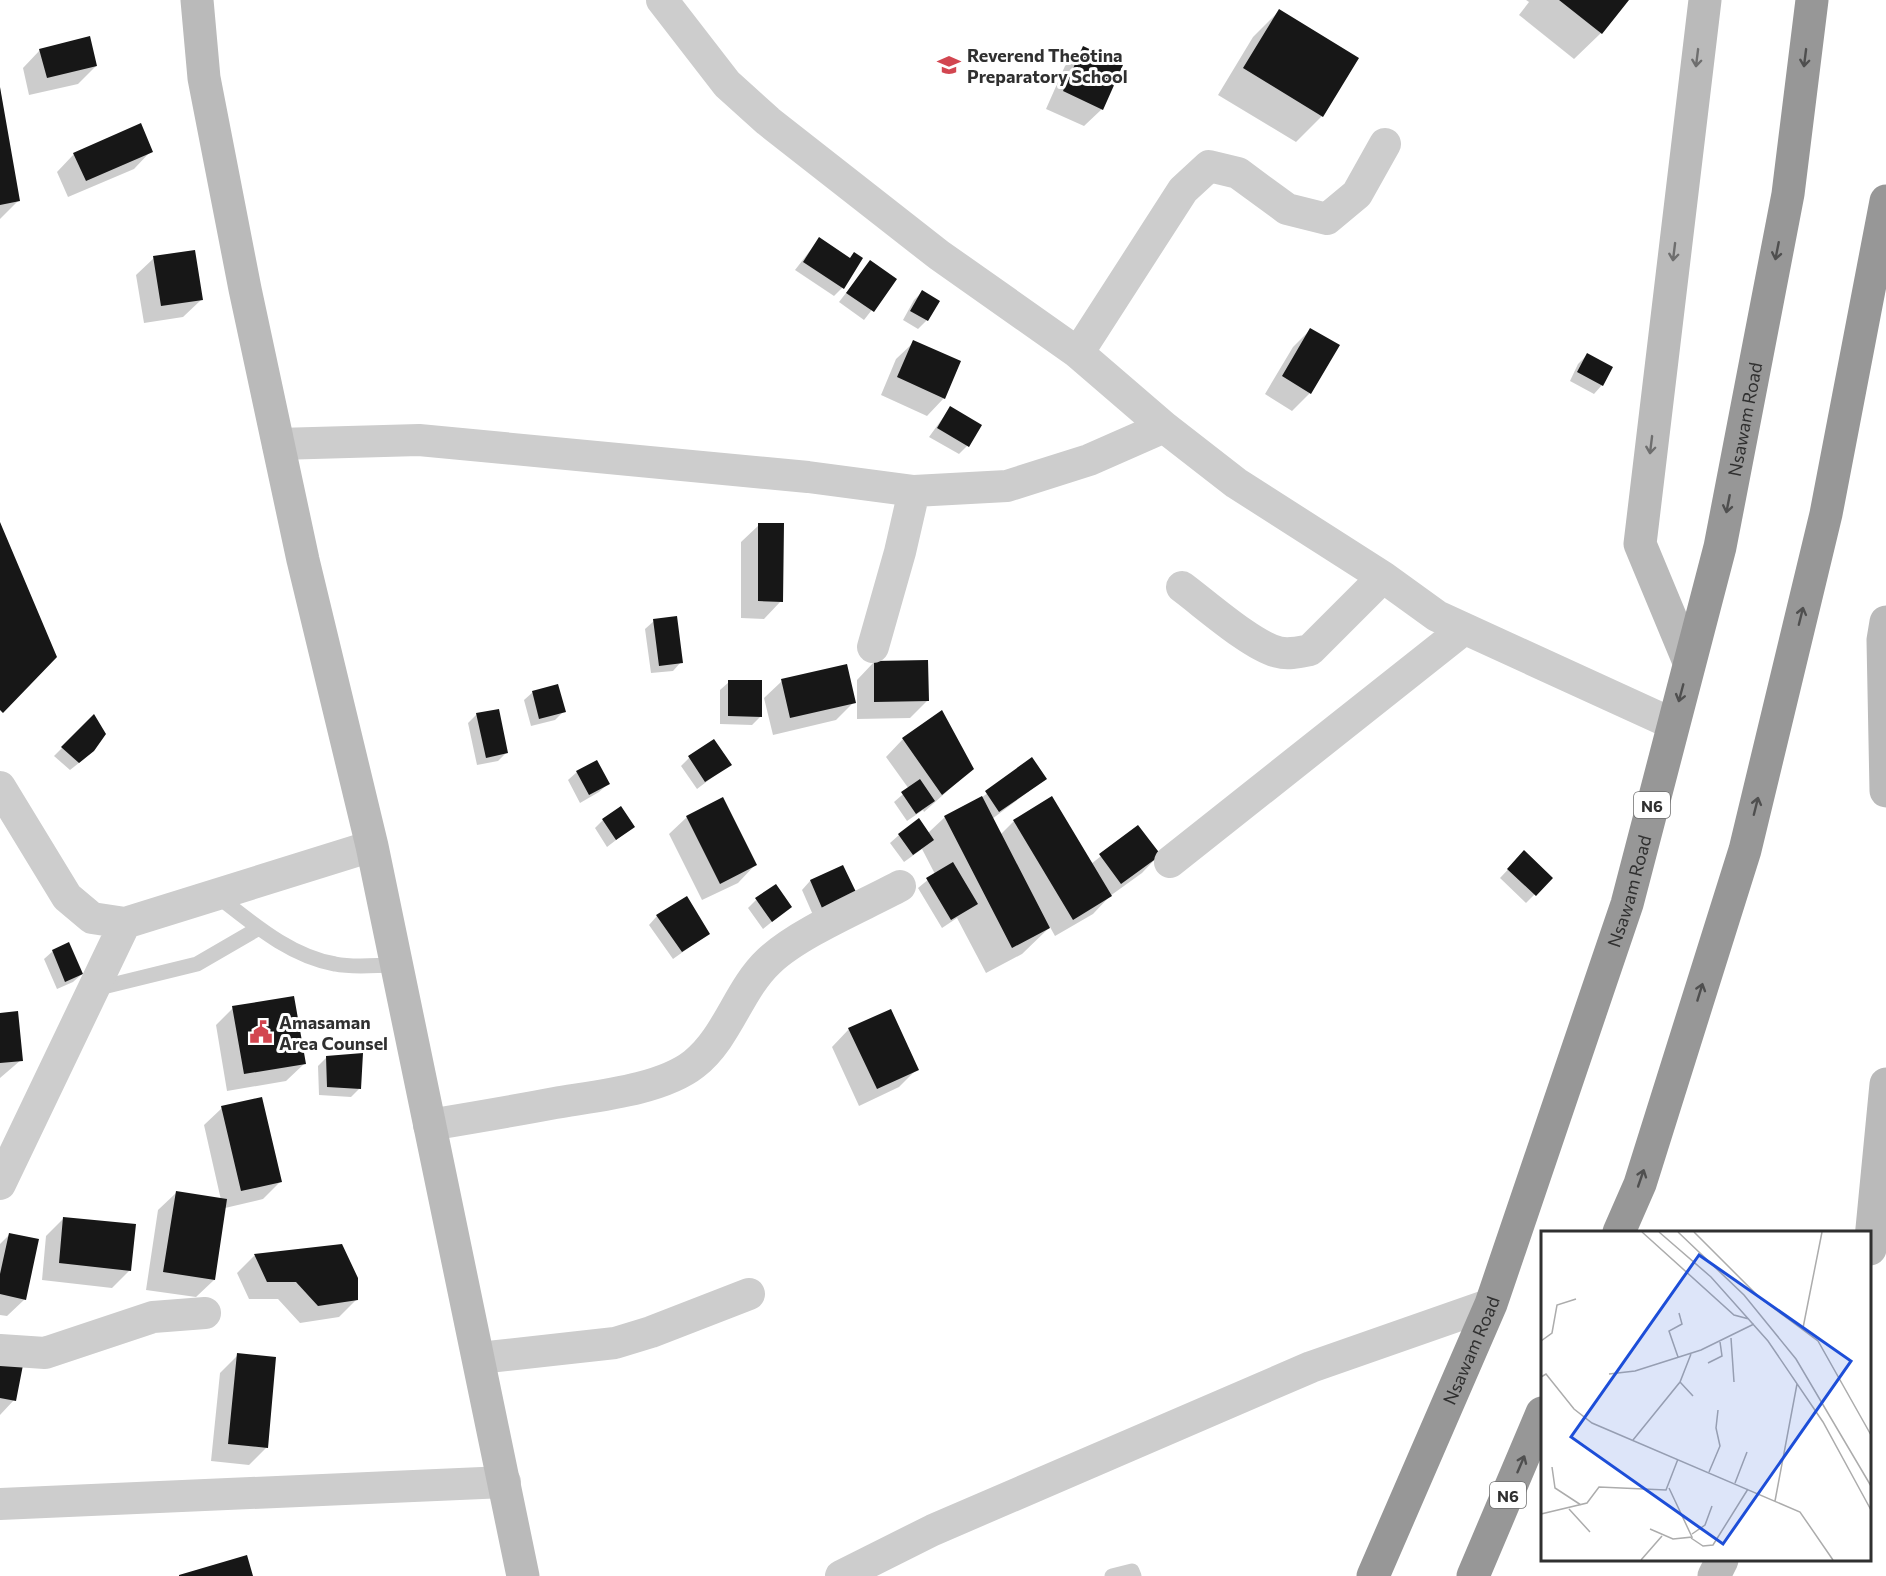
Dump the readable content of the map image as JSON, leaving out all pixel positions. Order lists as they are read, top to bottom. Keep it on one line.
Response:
{"streets":{"highway":["Nsawam Road","N6"]},"places":{"school or university":["Reverend Theotina Preparatory School"],"public building":["Amasaman Area Counsel"]}}
